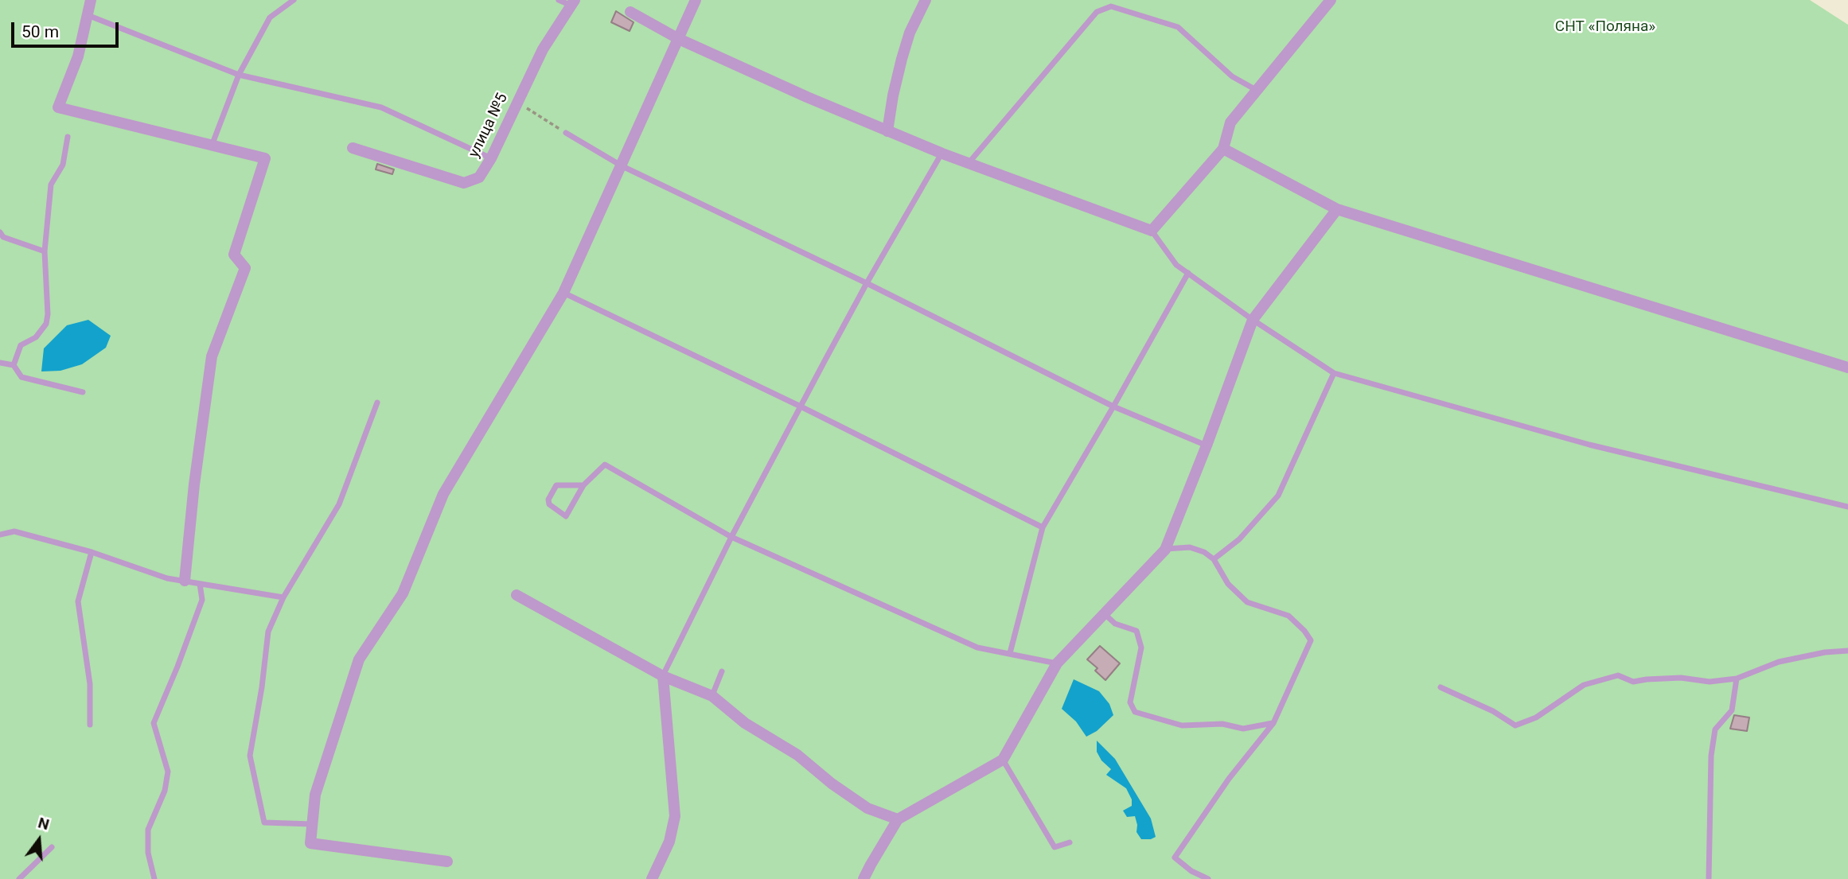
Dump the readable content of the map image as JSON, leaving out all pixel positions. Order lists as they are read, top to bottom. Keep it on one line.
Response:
{"streets":{"street":["улица №5"]},"parks":["СНТ «Поляна»"],"scale_bar":"50 m","north":"top"}
